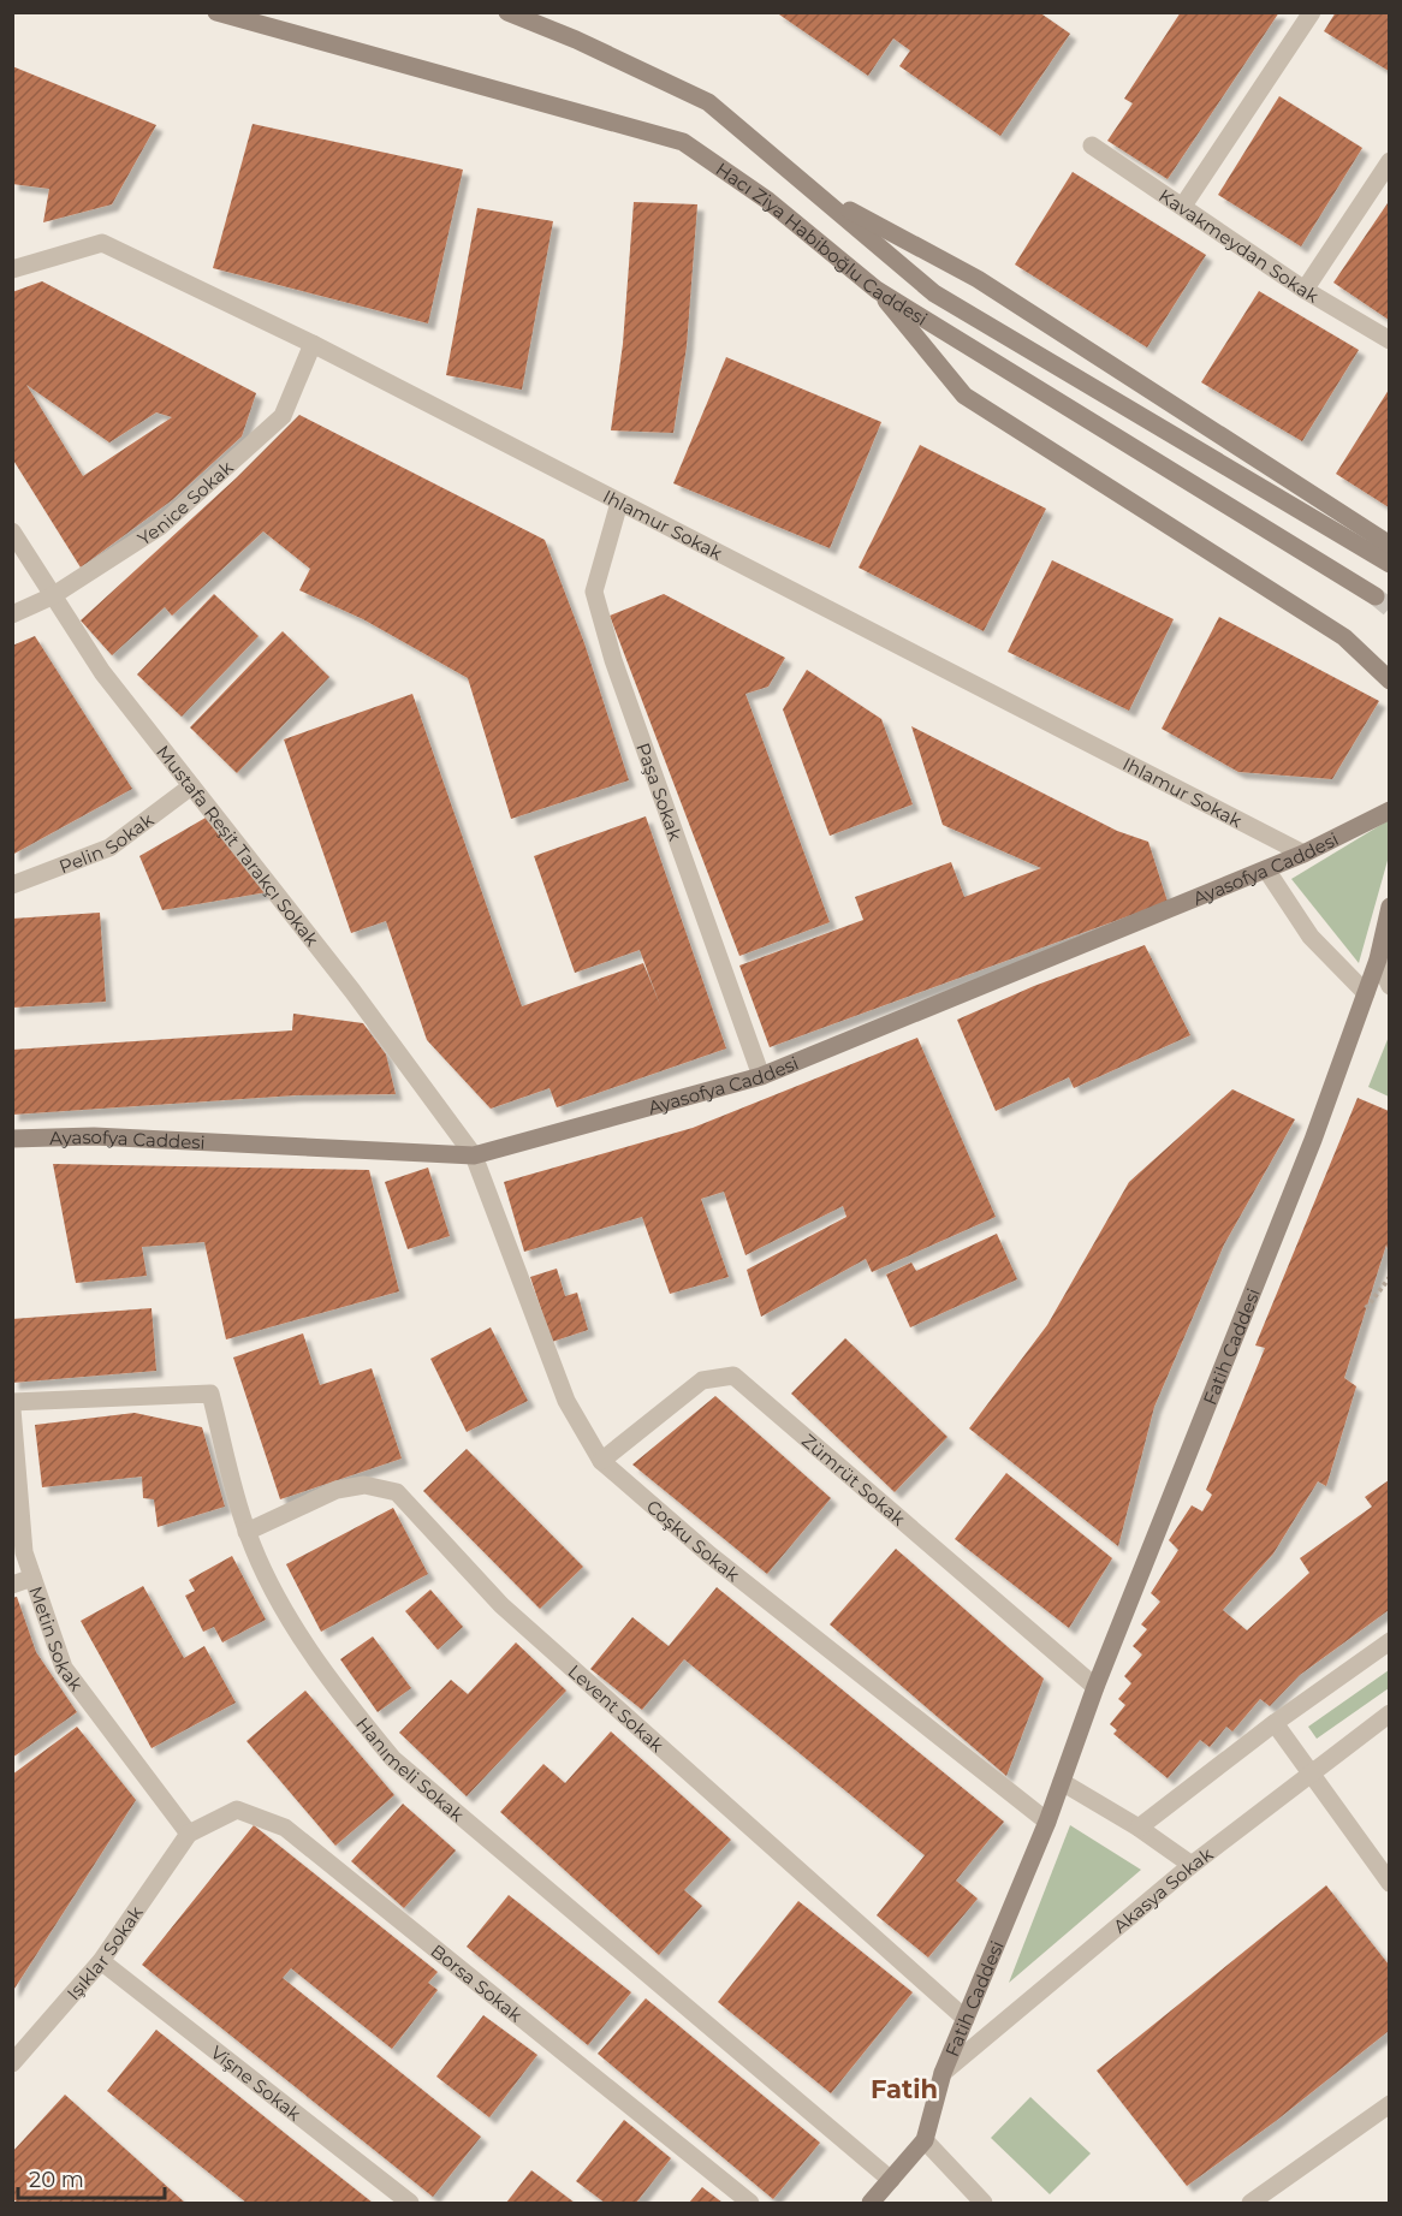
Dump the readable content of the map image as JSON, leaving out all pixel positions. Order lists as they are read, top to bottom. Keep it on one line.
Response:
{"streets":{"main road":["Hacı Ziya Habiboğlu Caddesi","Ayasofya Caddesi","Fatih Caddesi"],"street":["Kavakmeydan Sokak","Yenice Sokak","Ihlamur Sokak","Paşa Sokak","Pelin Sokak","Mustafa Reşit Tarakçı Sokak","Zümrüt Sokak","Coşku Sokak","Metin Sokak","Levent Sokak","Hanımeli Sokak","Akasya Sokak","Işıklar Sokak","Borsa Sokak","Vişne Sokak"]},"crossings":[["Yenice Sokak","Ihlamur Sokak"],["Yenice Sokak","Mustafa Reşit Tarakçı Sokak"],["Ihlamur Sokak","Paşa Sokak"],["Ihlamur Sokak","Ayasofya Caddesi"],["Paşa Sokak","Ayasofya Caddesi"],["Pelin Sokak","Mustafa Reşit Tarakçı Sokak"],["Mustafa Reşit Tarakçı Sokak","Ayasofya Caddesi"],["Mustafa Reşit Tarakçı Sokak","Coşku Sokak"],["Ayasofya Caddesi","Coşku Sokak"],["Fatih Caddesi","Zümrüt Sokak"],["Fatih Caddesi","Coşku Sokak"],["Fatih Caddesi","Levent Sokak"],["Fatih Caddesi","Hanımeli Sokak"],["Fatih Caddesi","Akasya Sokak"],["Zümrüt Sokak","Coşku Sokak"],["Metin Sokak","Işıklar Sokak"],["Metin Sokak","Borsa Sokak"],["Levent Sokak","Hanımeli Sokak"],["Işıklar Sokak","Borsa Sokak"],["Işıklar Sokak","Vişne Sokak"]],"districts":["Fatih"],"scale_bar":"20 m"}
